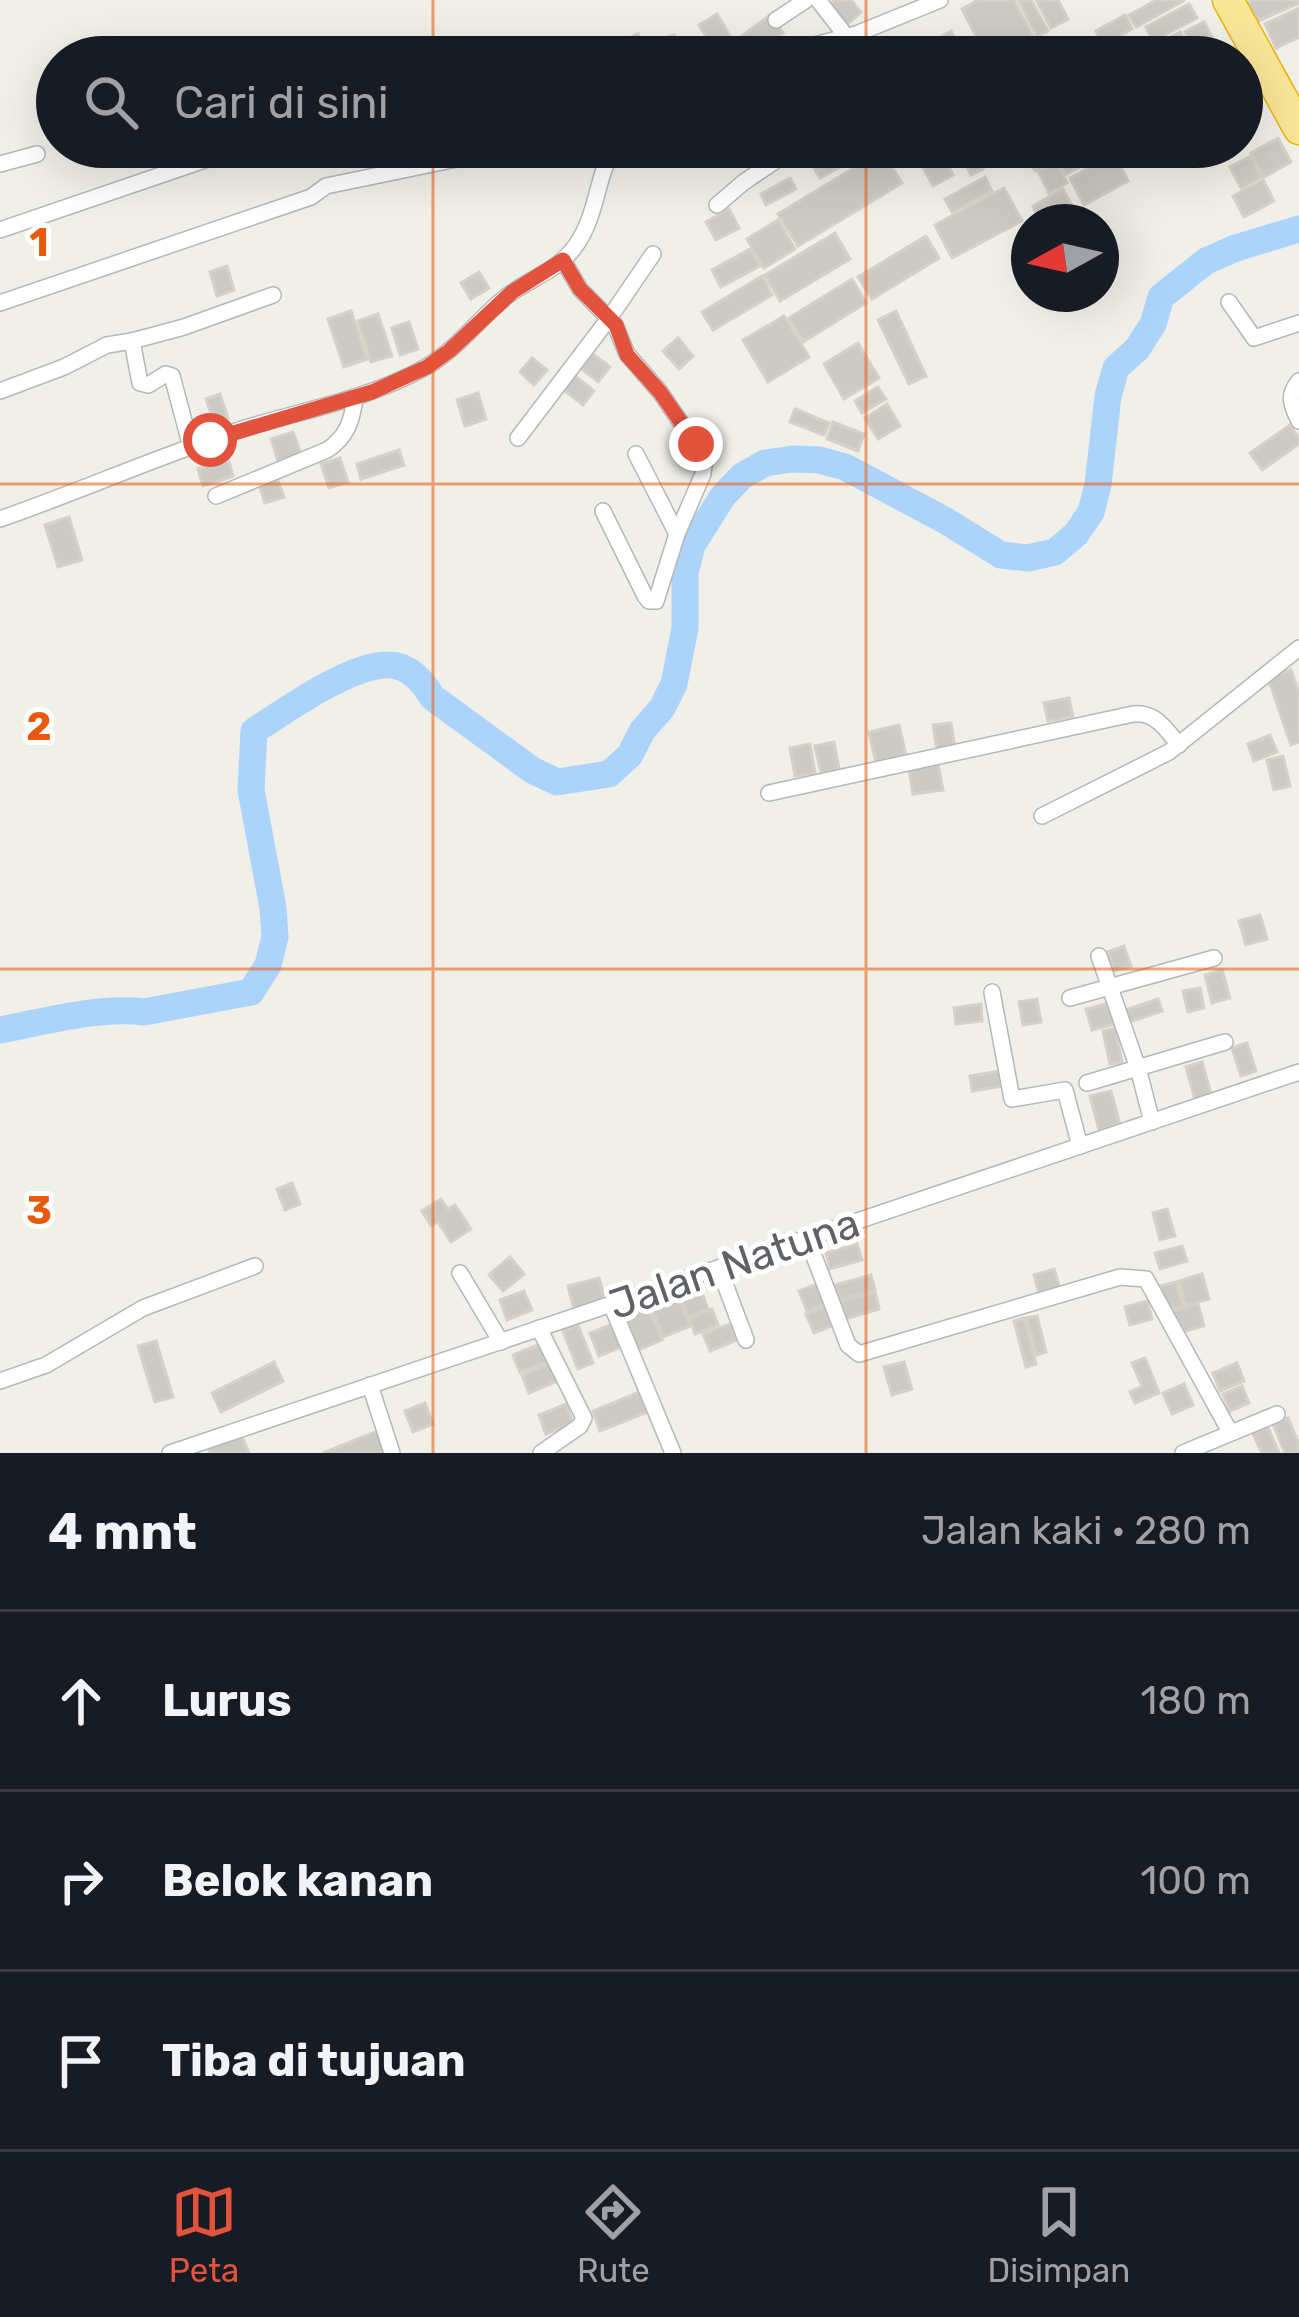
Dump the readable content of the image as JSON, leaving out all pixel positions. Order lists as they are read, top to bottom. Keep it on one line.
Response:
{"streets":{"street":["Jalan Natuna"]},"north":"left","page":{"search":"Cari di sini","heading":["4 mnt","Jalan kaki · 280 m"],"list":[["Lurus","180 m"],["Belok kanan","100 m"],"Tiba di tujuan"],"nav":["Peta","Rute","Disimpan"]},"grid":{"rows":["1","2","3"]}}
